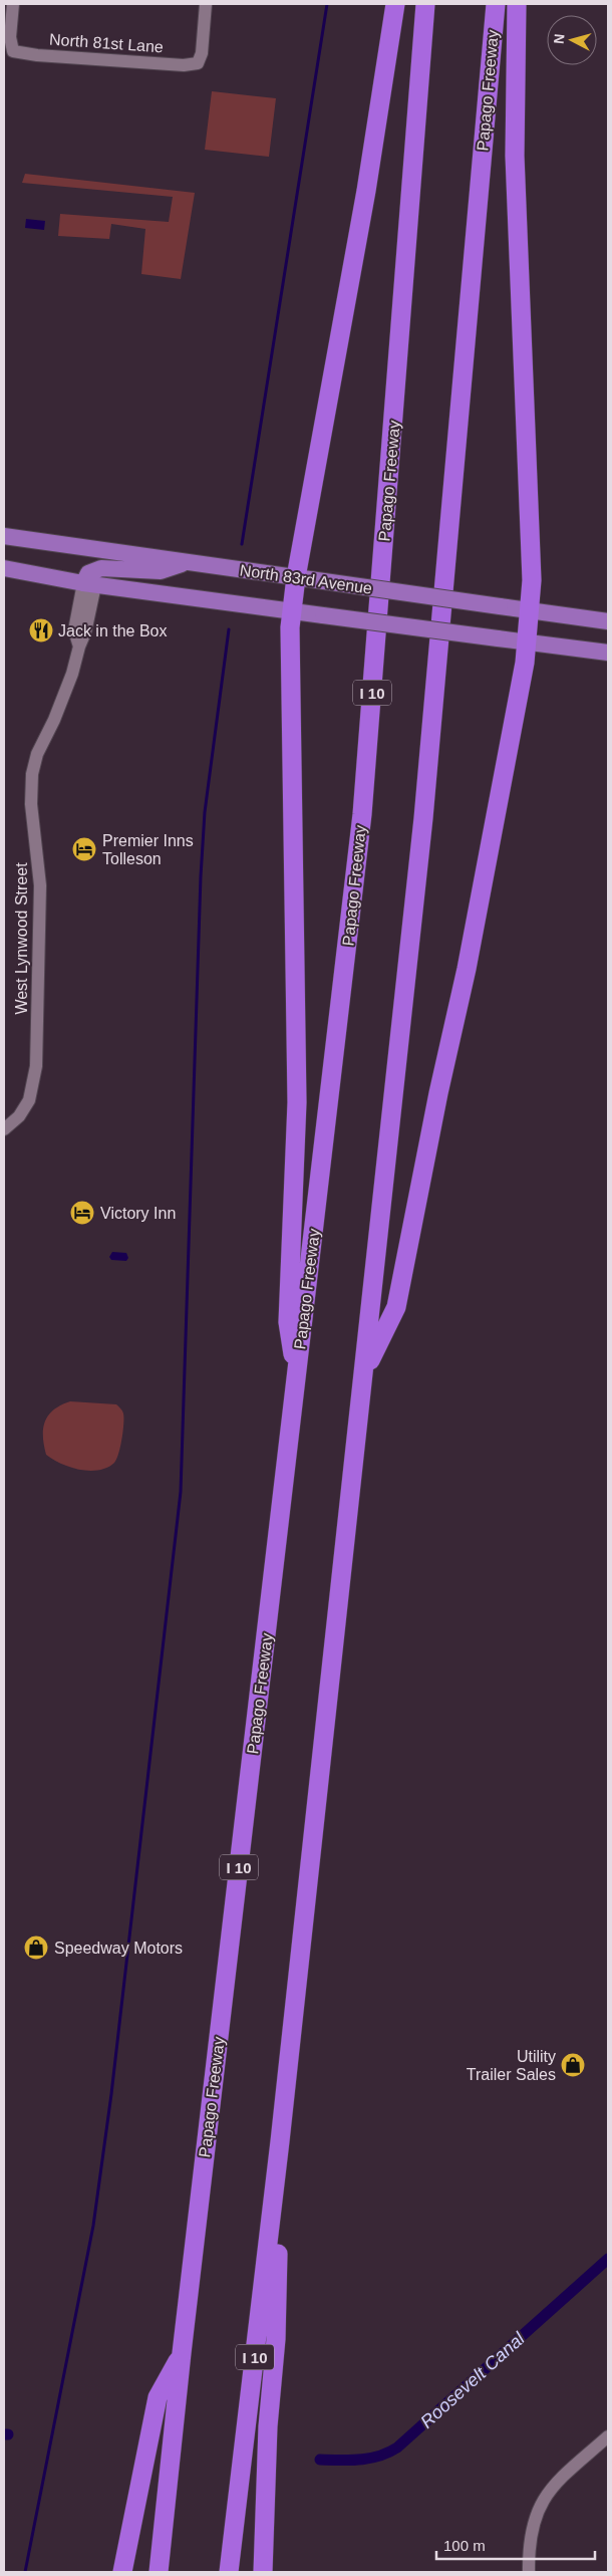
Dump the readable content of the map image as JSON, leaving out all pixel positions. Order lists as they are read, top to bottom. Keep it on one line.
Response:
{"streets":{"highway":["Papago Freeway","I 10"],"main road":["North 83rd Avenue"],"street":["North 81st Lane","West Lynwood Street"]},"crossings":[["North 83rd Avenue","West Lynwood Street"]],"water":["Roosevelt Canal"],"places":{"restaurant":["Jack in the Box"],"hotel":["Premier Inns Tolleson","Victory Inn"],"shop":["Speedway Motors","Utility Trailer Sales"]},"scale_bar":"100 m","north":"left"}
